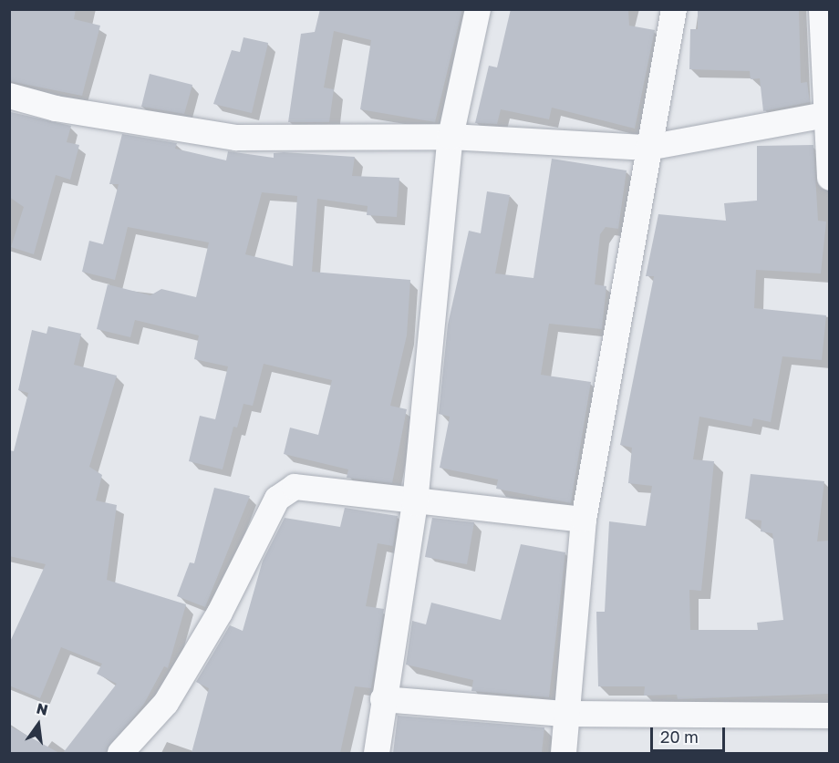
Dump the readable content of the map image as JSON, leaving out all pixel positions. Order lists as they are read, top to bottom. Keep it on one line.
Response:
{"scale_bar":"20 m","north":"top"}
